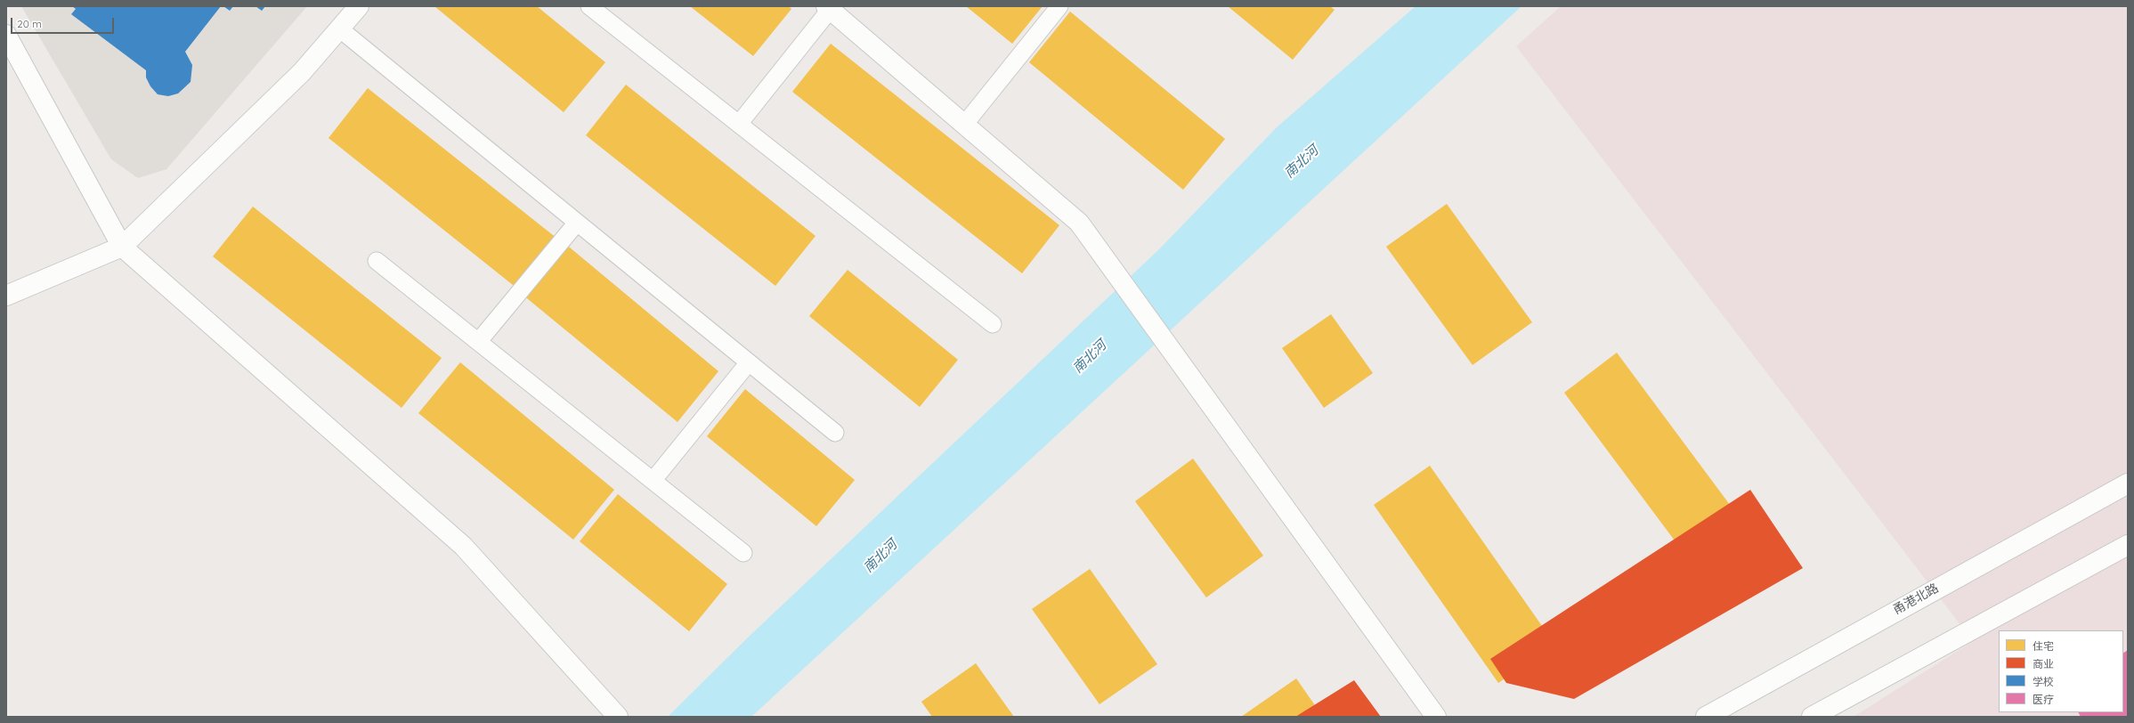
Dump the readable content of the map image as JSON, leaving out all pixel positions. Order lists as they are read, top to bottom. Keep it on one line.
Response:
{"streets":{"street":["甬港北路"]},"water":["南北河"],"legend":["住宅","商业","学校","医疗"],"scale_bar":"20 m"}
